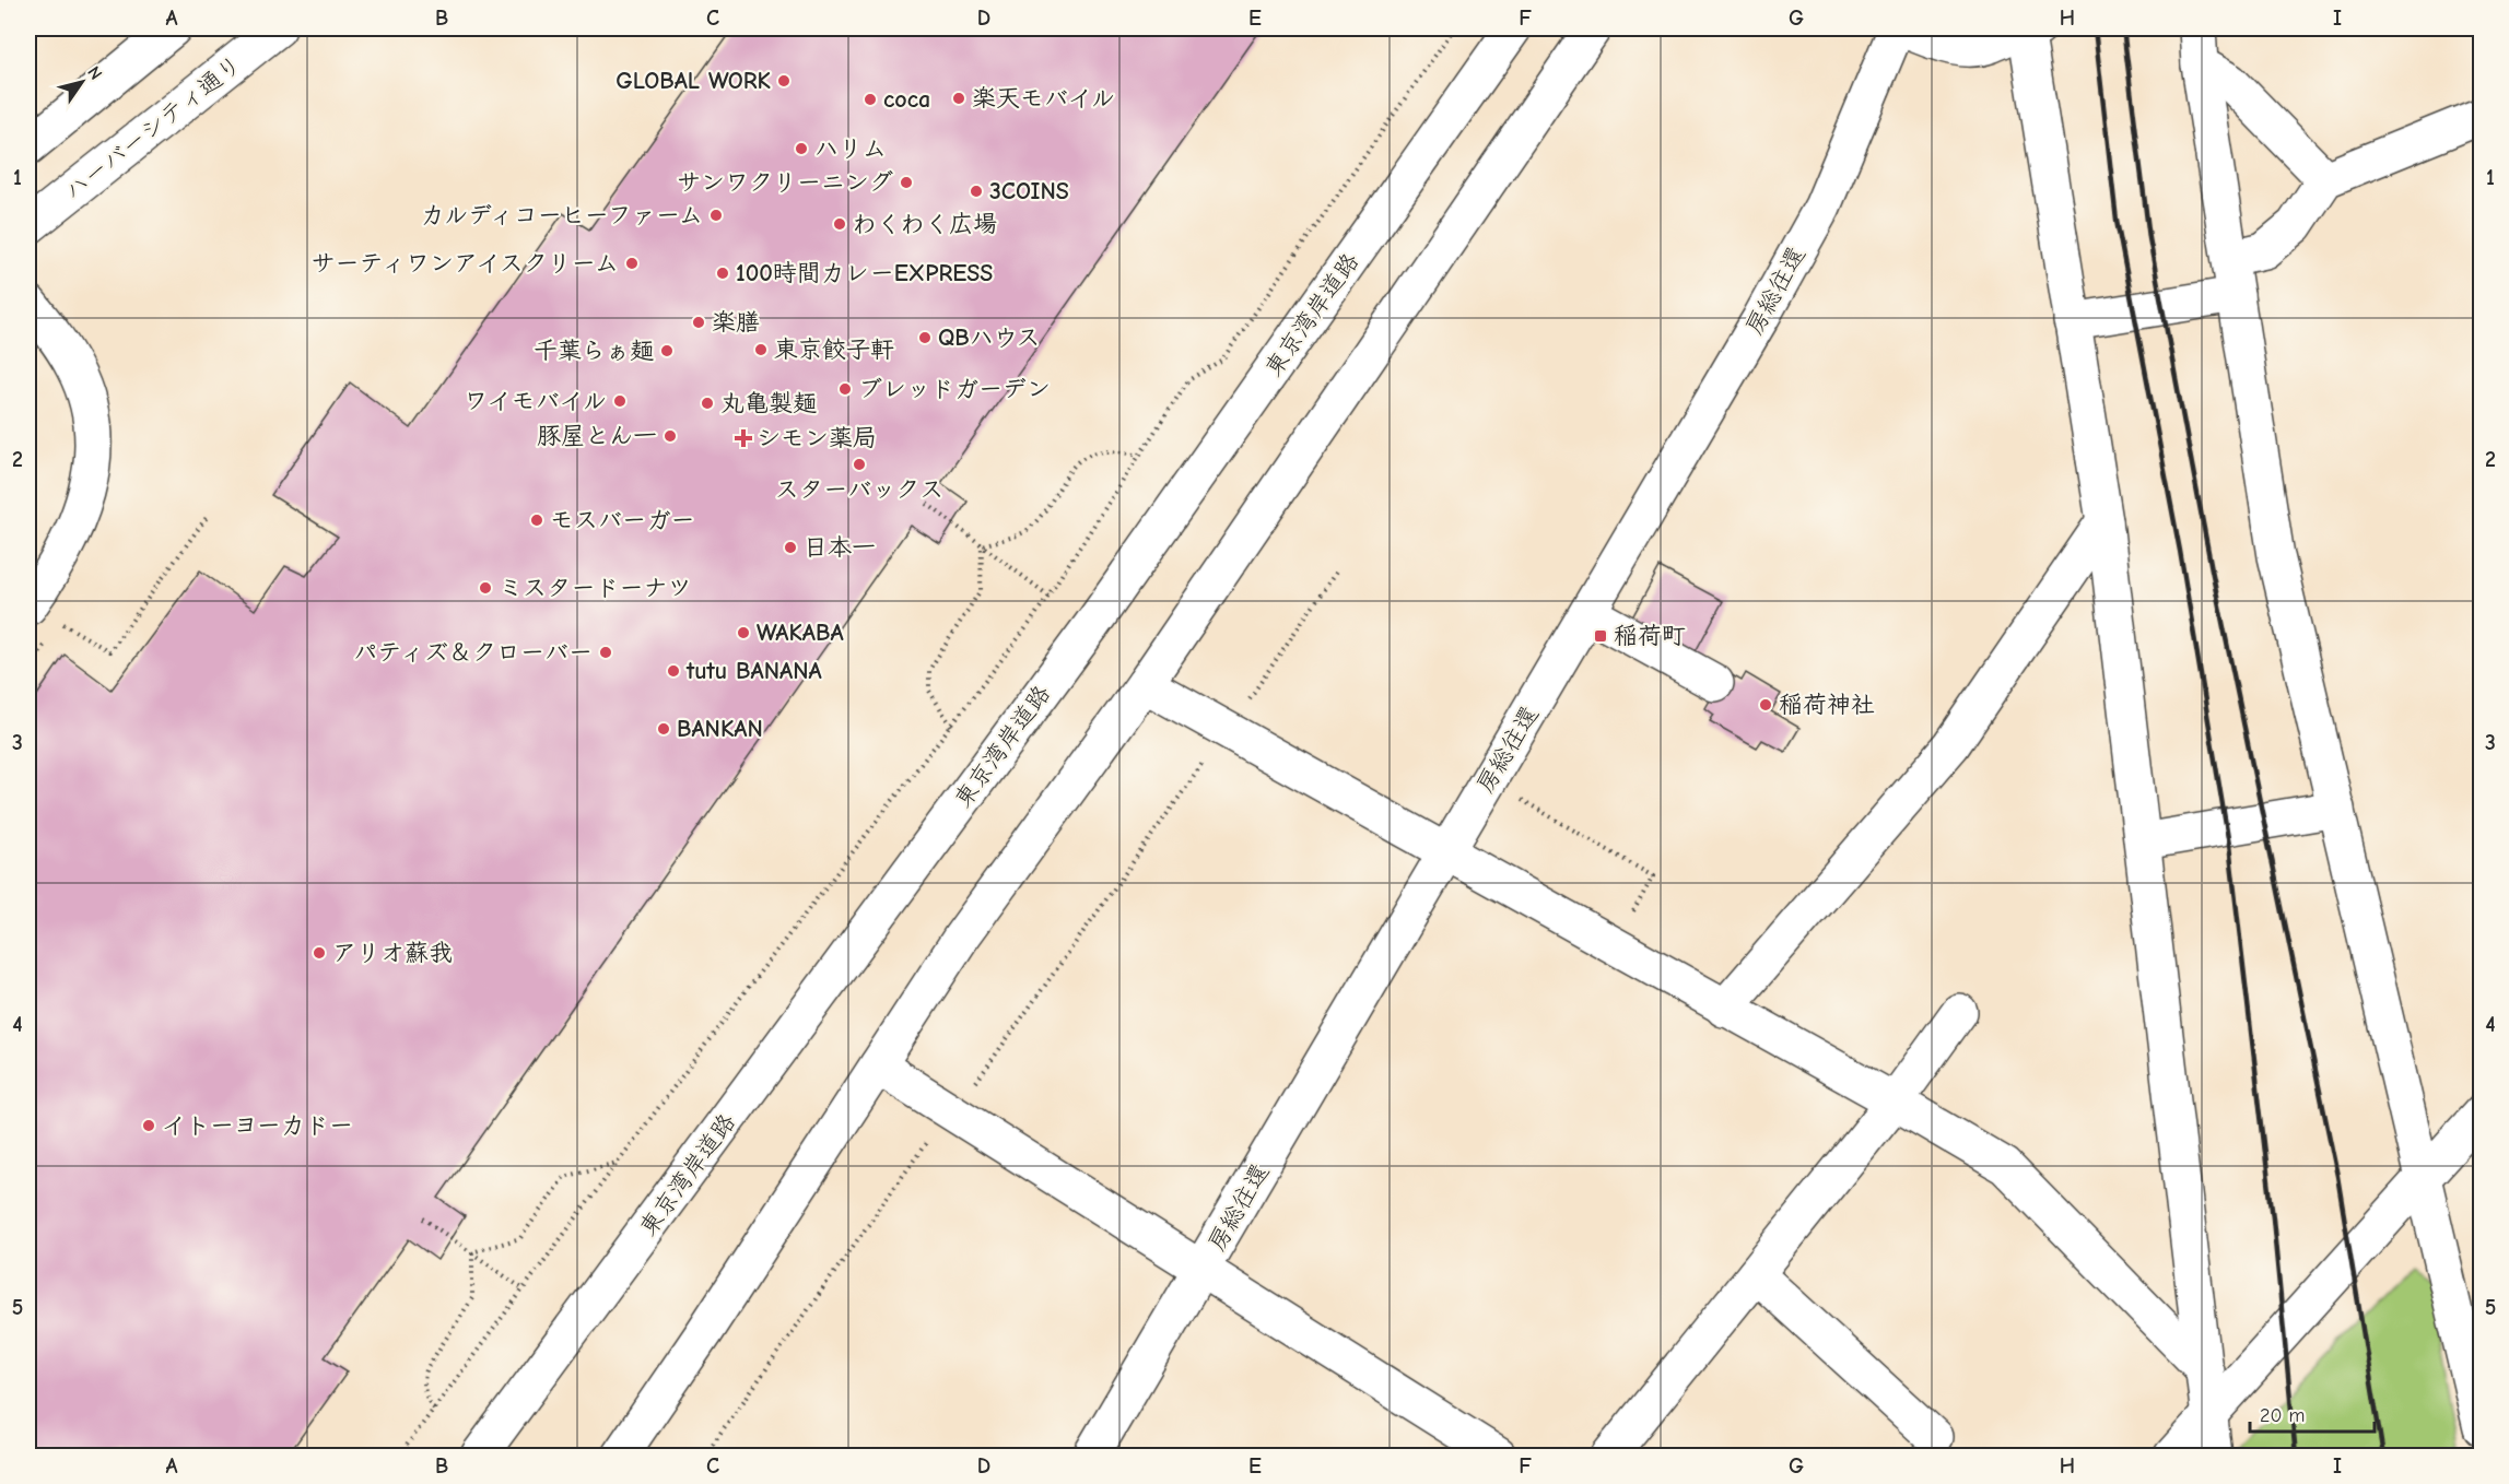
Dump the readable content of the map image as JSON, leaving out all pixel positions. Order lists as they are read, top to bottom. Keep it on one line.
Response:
{"streets":{"main road":["ハーバーシティ通り","房総往還","東京湾岸道路"]},"places":{"other":["GLOBAL WORK","楽天モバイル","coca","ハリム","サンワクリーニング","3COINS","カルディコーヒーファーム","わくわく広場","サーティワンアイスクリーム","100時間カレーEXPRESS","楽膳","QBハウス","東京餃子軒","千葉らぁ麺","ブレッドガーデン","ワイモバイル","丸亀製麺","豚屋とん一","スターバックス","モスバーガー","日本一","ミスタードーナツ","WAKABA","パティズ＆クローバー","tutu BANANA","稲荷神社","BANKAN","アリオ蘇我","イトーヨーカドー"],"health":["シモン薬局"],"transit":["稲荷町"]},"scale_bar":"20 m","north":"top right","grid":{"columns":["A","B","C","D","E","F","G","H","I"],"rows":["1","2","3","4","5"]}}
